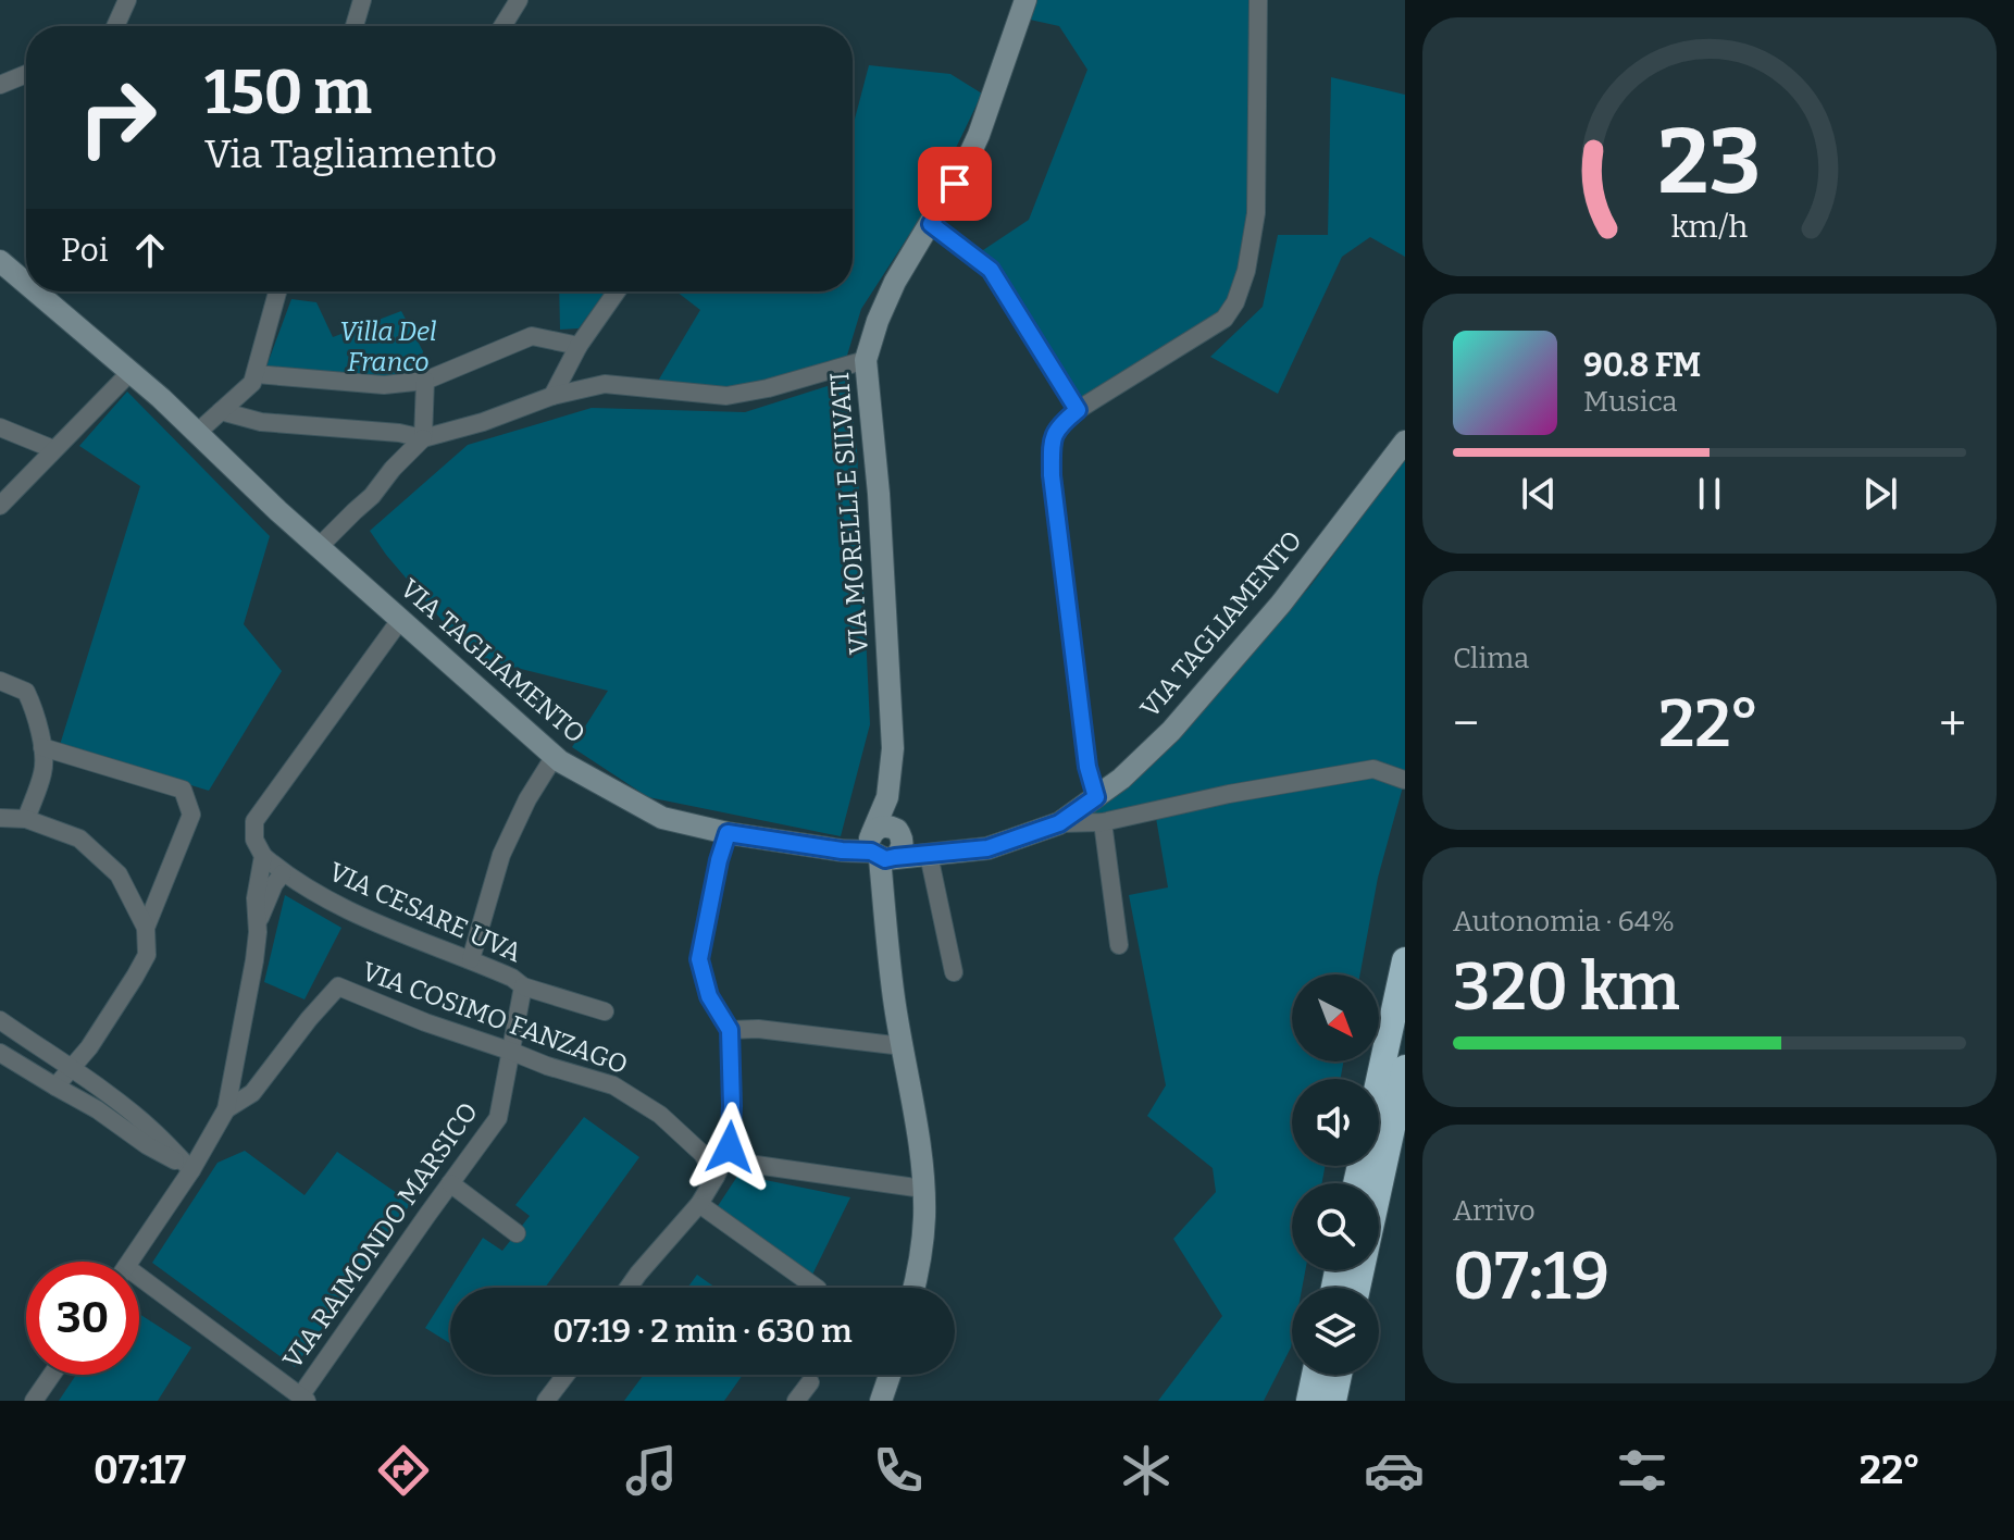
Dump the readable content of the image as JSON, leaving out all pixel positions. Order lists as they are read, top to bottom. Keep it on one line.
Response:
{"streets":{"main road":["VIA MORELLI E SILVATI","VIA TAGLIAMENTO"],"street":["VIA CESARE UVA","VIA COSIMO FANZAGO","VIA RAIMONDO MARSICO"]},"crossings":[["VIA MORELLI E SILVATI","VIA TAGLIAMENTO"],["VIA CESARE UVA","VIA COSIMO FANZAGO"],["VIA CESARE UVA","VIA RAIMONDO MARSICO"],["VIA COSIMO FANZAGO","VIA RAIMONDO MARSICO"]],"parks":["Villa Del Franco"],"north":"bottom right","page":{"turn":["150 m","Via Tagliamento"],"then":"Poi","song":["90.8 FM","Musica"],"tile":["Clima",["Autonomia · 64%","320 km"],["Arrivo","07:19"]],"heat":["−","22°","+"],"limit":"30","trip":"07:19 · 2 min · 630 m","tabs":["07:17","22°"],"gauge":["23","km/h"]}}
